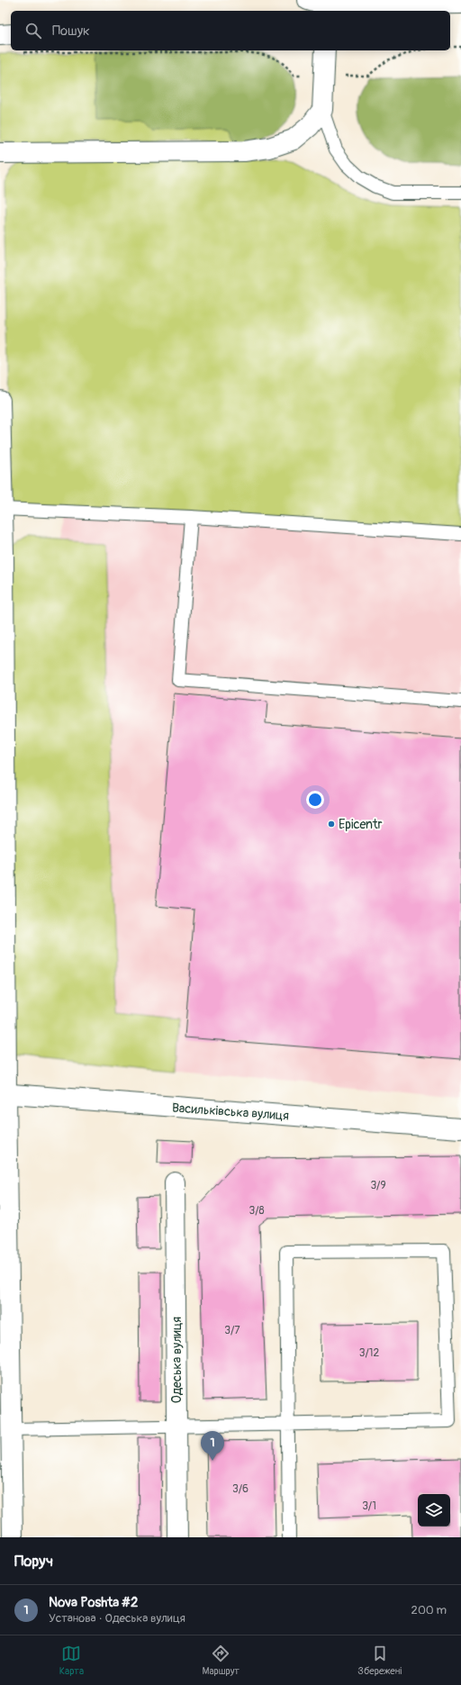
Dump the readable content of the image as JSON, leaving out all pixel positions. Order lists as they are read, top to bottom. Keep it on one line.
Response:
{"streets":{"main road":["Васильківська вулиця","Одеська вулиця"]},"places":["Epicentr"],"house_numbers":["3/9","3/8","3/7","3/12","3/6","3/1"],"page":{"search":"Пошук","pins":"1","heading":"Поруч","list":[{"mark":"1","name":"Nova Poshta #2","note":"Установа · Одеська вулиця","value":"200 m"}],"nav":["Карта","Маршрут","Збережені"]}}
